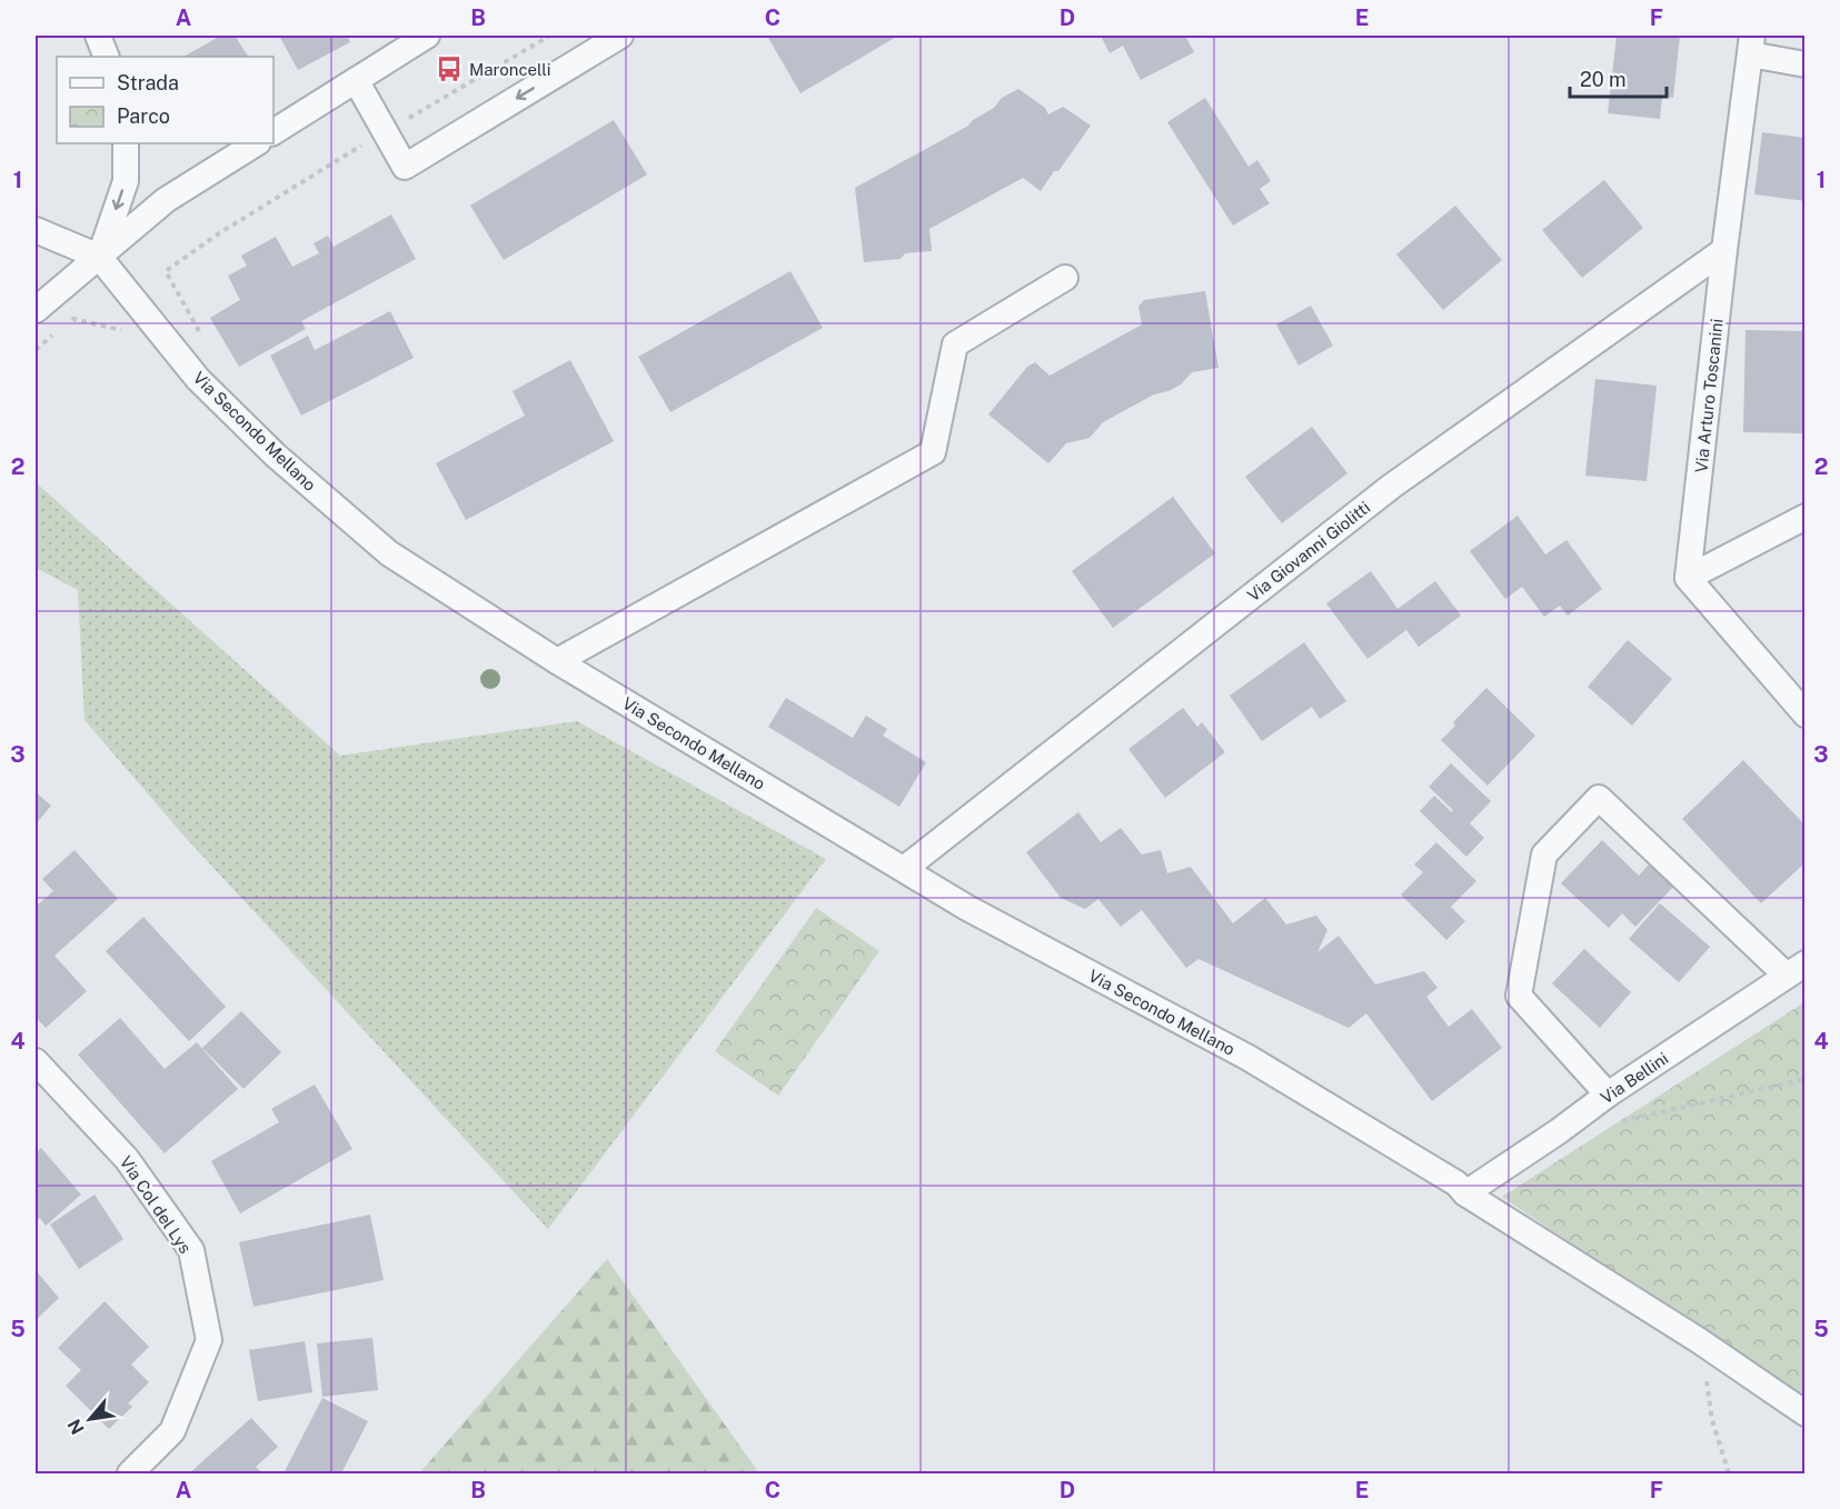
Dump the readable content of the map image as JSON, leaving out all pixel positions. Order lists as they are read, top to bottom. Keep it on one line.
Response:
{"streets":{"street":["Via Arturo Toscanini","Via Secondo Mellano","Via Giovanni Giolitti","Via Bellini","Via Col del Lys"]},"crossings":[["Via Arturo Toscanini","Via Giovanni Giolitti"],["Via Secondo Mellano","Via Giovanni Giolitti"],["Via Secondo Mellano","Via Bellini"]],"places":{"bus stop":["Maroncelli"]},"legend":["Strada","Parco"],"scale_bar":"20 m","north":"bottom left","grid":{"columns":["A","B","C","D","E","F"],"rows":["1","2","3","4","5"]}}
